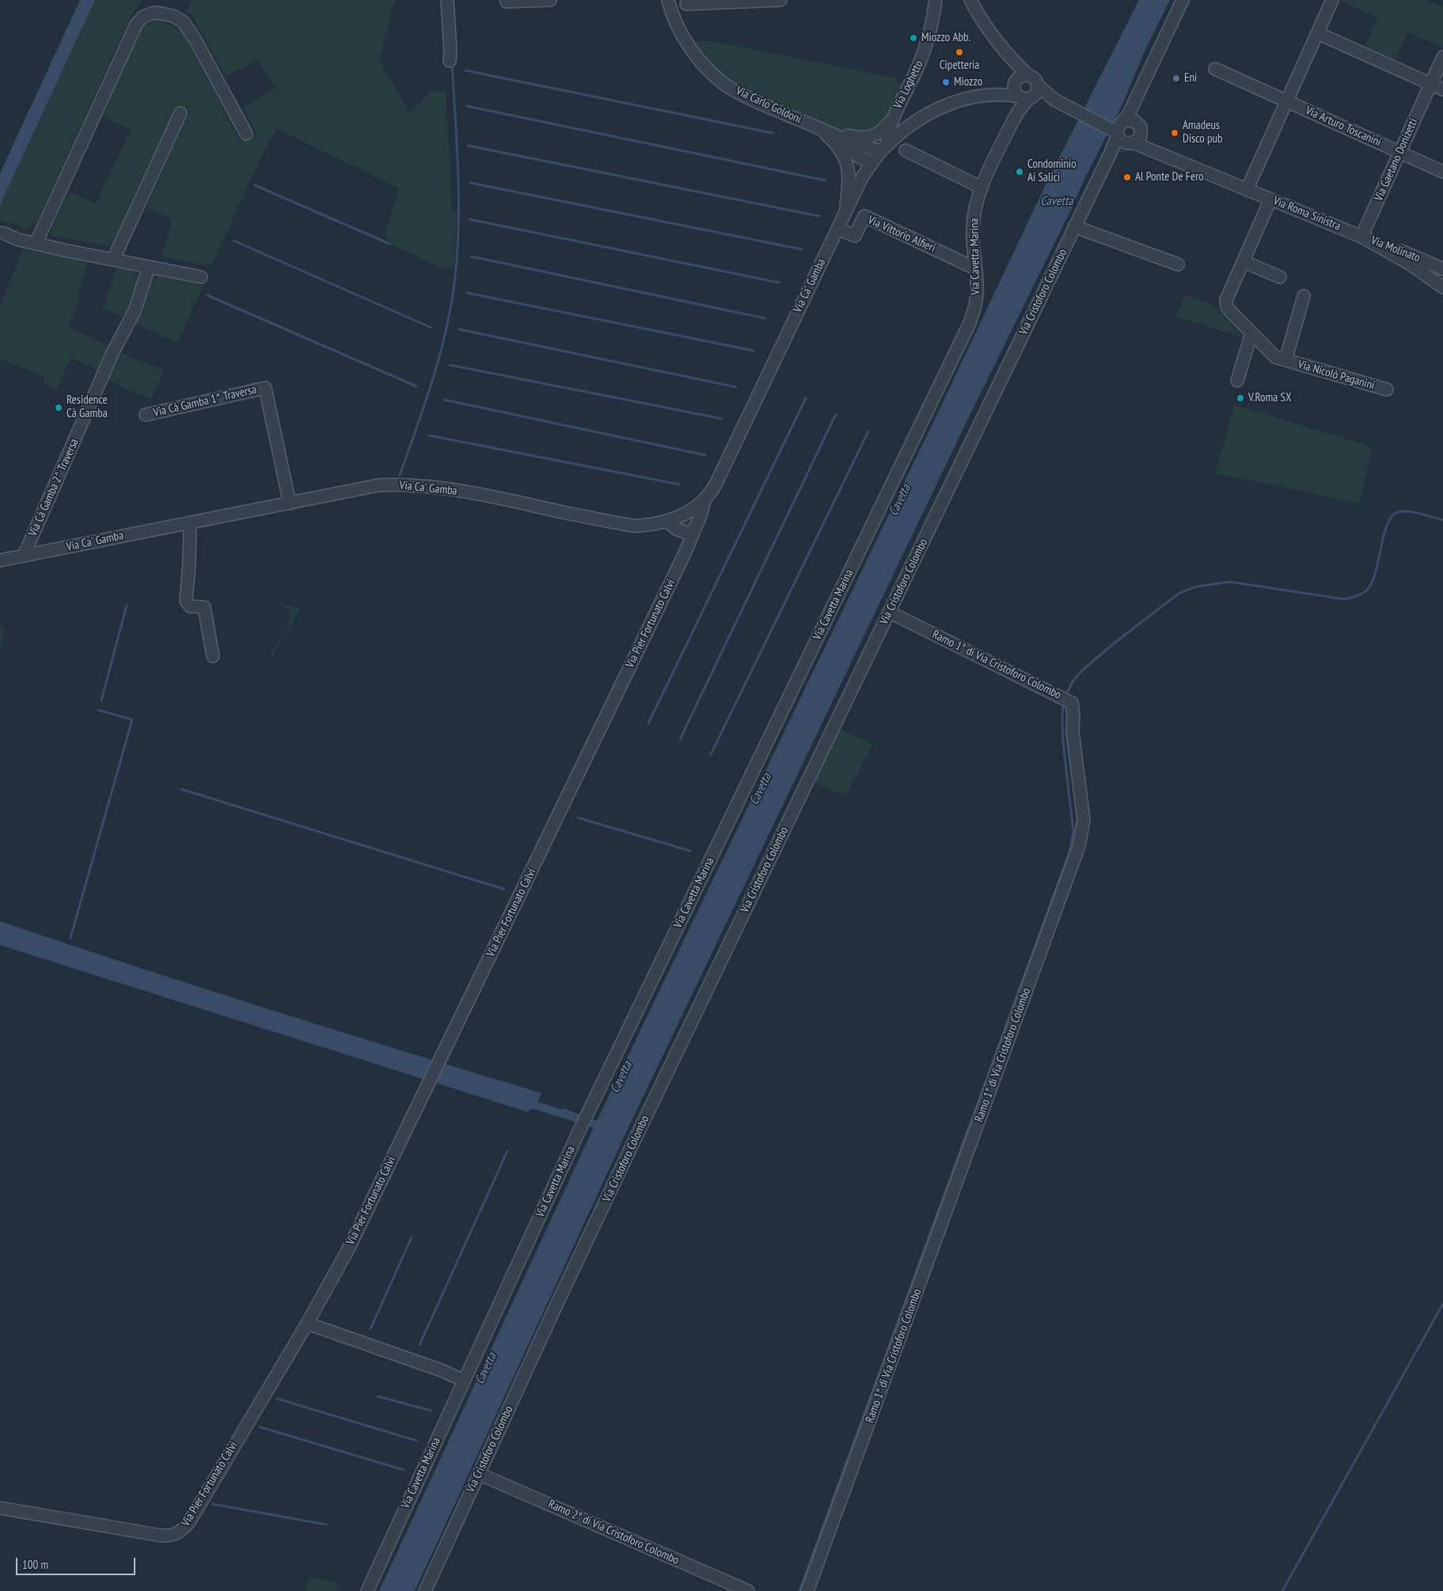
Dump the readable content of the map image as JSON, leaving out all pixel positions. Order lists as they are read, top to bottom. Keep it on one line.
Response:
{"streets":{"street":["Via Loghetto","Via Carlo Goldoni","Via Arturo Toscanini","Via Gaetano Donizetti","Via Roma Sinistra","Via Vittorio Alfieri","Via Molinato","Via Cavetta Marina","Via Ca' Gamba","Via Cristoforo Colombo","Via Nicolò Paganini","Via Cà Gamba 1^ Traversa","Via Cà Gamba 2^ Traversa","Via Pier Fortunato Calvi","Ramo 1° di Via Cristoforo Colombo","Ramo 2° di Via Cristoforo Colombo"]},"crossings":[["Via Loghetto","Via Carlo Goldoni"],["Via Loghetto","Via Ca' Gamba"],["Via Carlo Goldoni","Via Ca' Gamba"],["Via Arturo Toscanini","Via Gaetano Donizetti"],["Via Gaetano Donizetti","Via Roma Sinistra"],["Via Roma Sinistra","Via Molinato"],["Via Roma Sinistra","Via Ca' Gamba"],["Via Roma Sinistra","Via Cristoforo Colombo"],["Via Roma Sinistra","Via Nicolò Paganini"],["Via Vittorio Alfieri","Via Cavetta Marina"],["Via Vittorio Alfieri","Via Ca' Gamba"],["Via Cavetta Marina","Via Ca' Gamba"],["Via Ca' Gamba","Via Cà Gamba 1^ Traversa"],["Via Ca' Gamba","Via Cà Gamba 2^ Traversa"],["Via Ca' Gamba","Via Pier Fortunato Calvi"],["Via Cristoforo Colombo","Ramo 1° di Via Cristoforo Colombo"],["Via Cristoforo Colombo","Ramo 2° di Via Cristoforo Colombo"]],"water":["Cavetta"],"places":["Miozzo Abb.","Cipetteria","Eni","Miozzo","Amadeus Disco pub","Condominio Ai Salici","Al Ponte De Fero","V.Roma SX","Residence Cà Gamba"],"scale_bar":"100 m"}
